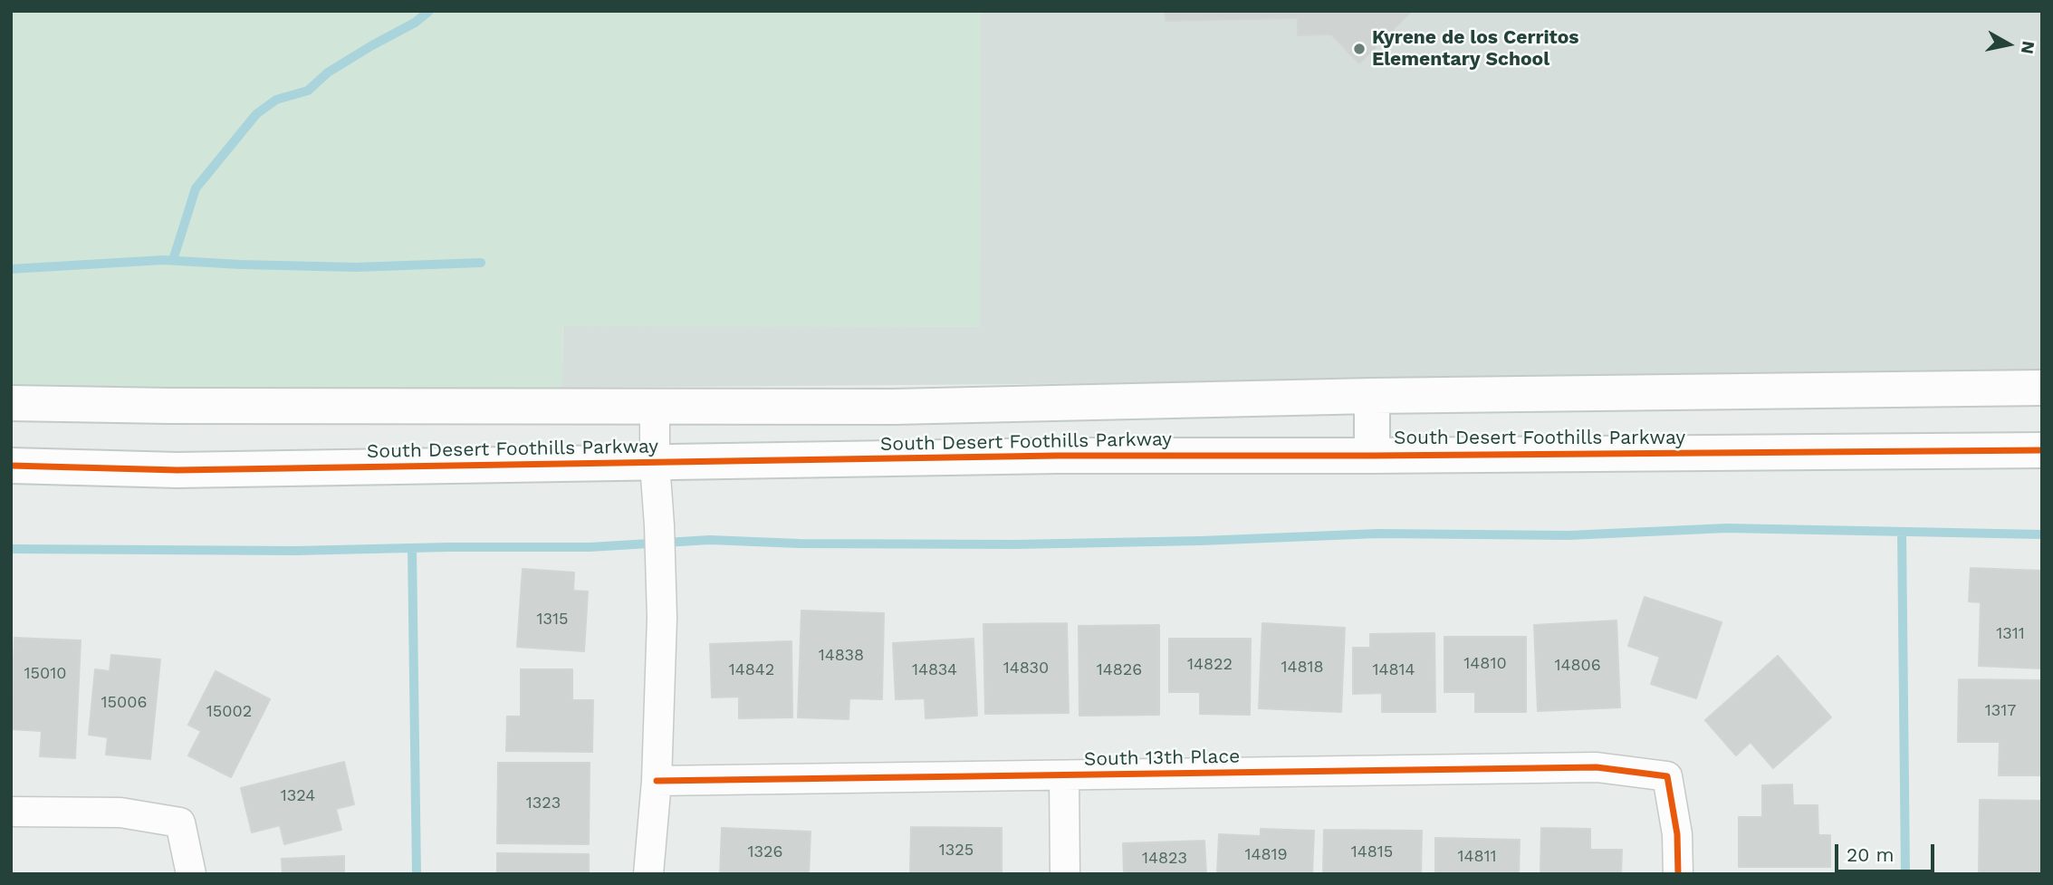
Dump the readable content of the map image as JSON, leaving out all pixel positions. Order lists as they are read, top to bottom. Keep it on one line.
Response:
{"streets":{"street":["South Desert Foothills Parkway","South 13th Place"]},"places":["Kyrene de los Cerritos Elementary School"],"house_numbers":["1315","1311","14838","14810","14822","14806","14818","14830","14842","14834","14826","14814","15010","15006","1317","15002","1324","1323","1325","1326","14815","14819","14811","14823"],"scale_bar":"20 m","north":"right"}
